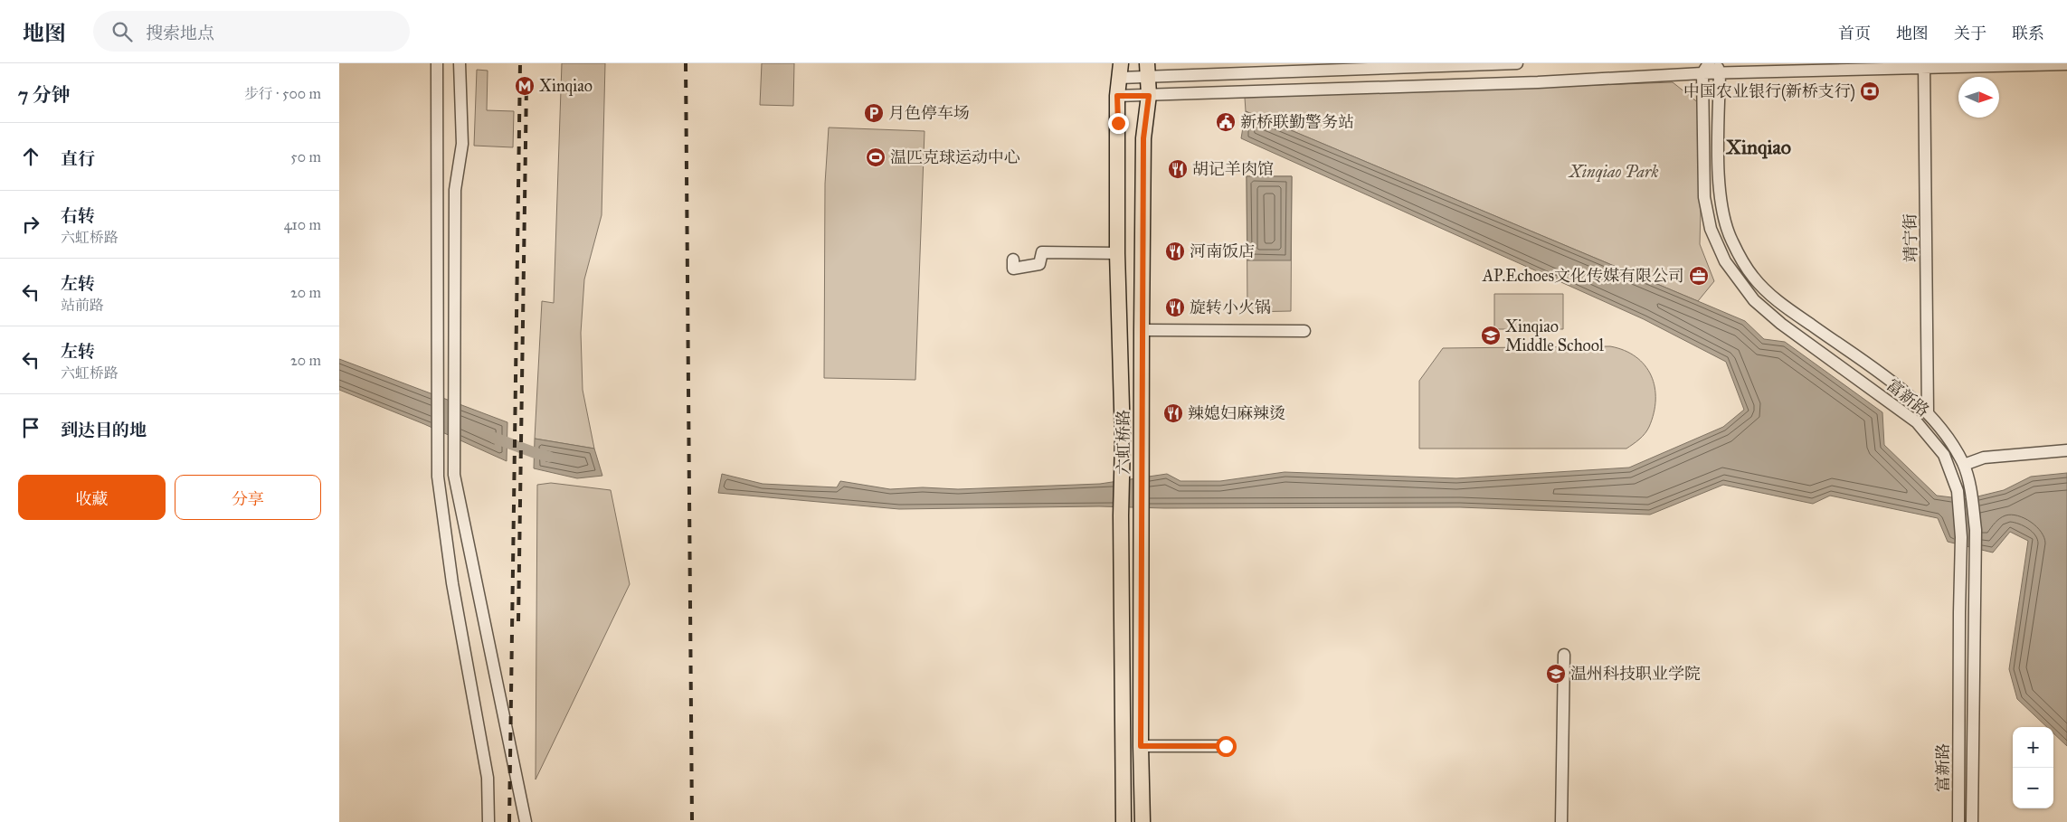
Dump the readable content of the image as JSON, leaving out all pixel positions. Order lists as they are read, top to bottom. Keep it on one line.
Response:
{"streets":{"main road":["六虹桥路"],"street":["靖宁街","富新路"]},"crossings":[["靖宁街","富新路"]],"districts":["Xinqiao"],"parks":["Xinqiao Park"],"places":{"metro station":["Xinqiao"],"bank":["中国农业银行(新桥支行)"],"parking":["月色停车场"],"public building":["新桥联勤警务站"],"sports":["温匹克球运动中心"],"restaurant":["胡记羊肉馆","河南饭店","旋转小火锅","辣媳妇麻辣烫"],"office":["AP.Echoes文化传媒有限公司"],"school or university":["Xinqiao Middle School","温州科技职业学院"]},"north":"right","page":{"header":"地图","search":"搜索地点","nav":["首页","地图","关于","联系"],"heading":["7 分钟","步行 · 500 m"],"list":[["直行","50 m"],["右转","六虹桥路","410 m"],["左转","站前路","20 m"],["左转","六虹桥路","20 m"],"到达目的地"],"buttons":["收藏","分享"],"map_buttons":["+","−"]}}
